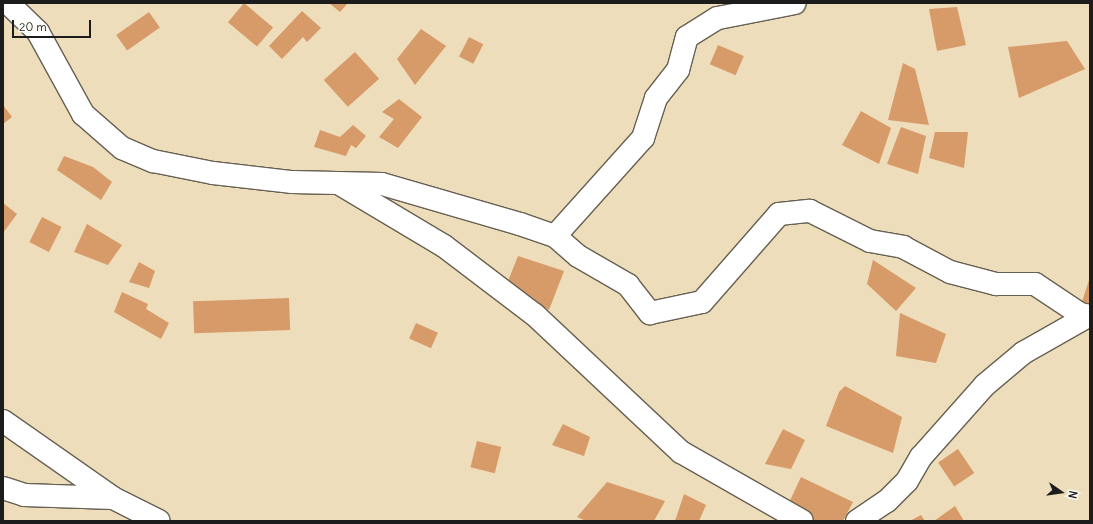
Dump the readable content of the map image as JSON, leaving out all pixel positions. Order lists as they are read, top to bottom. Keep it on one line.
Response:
{"scale_bar":"20 m","north":"right"}
